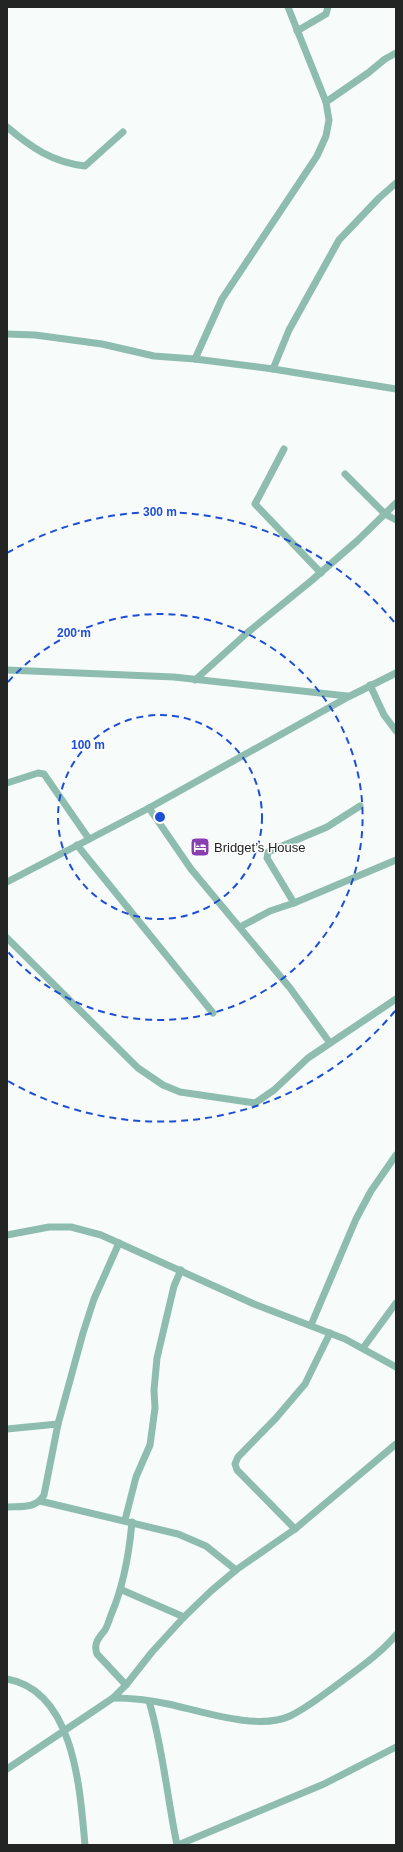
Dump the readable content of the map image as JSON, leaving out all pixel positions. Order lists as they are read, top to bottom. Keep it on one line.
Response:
{"places":{"hotel":["Bridget’s House"]},"rings":["300 m","200 m","100 m"]}
